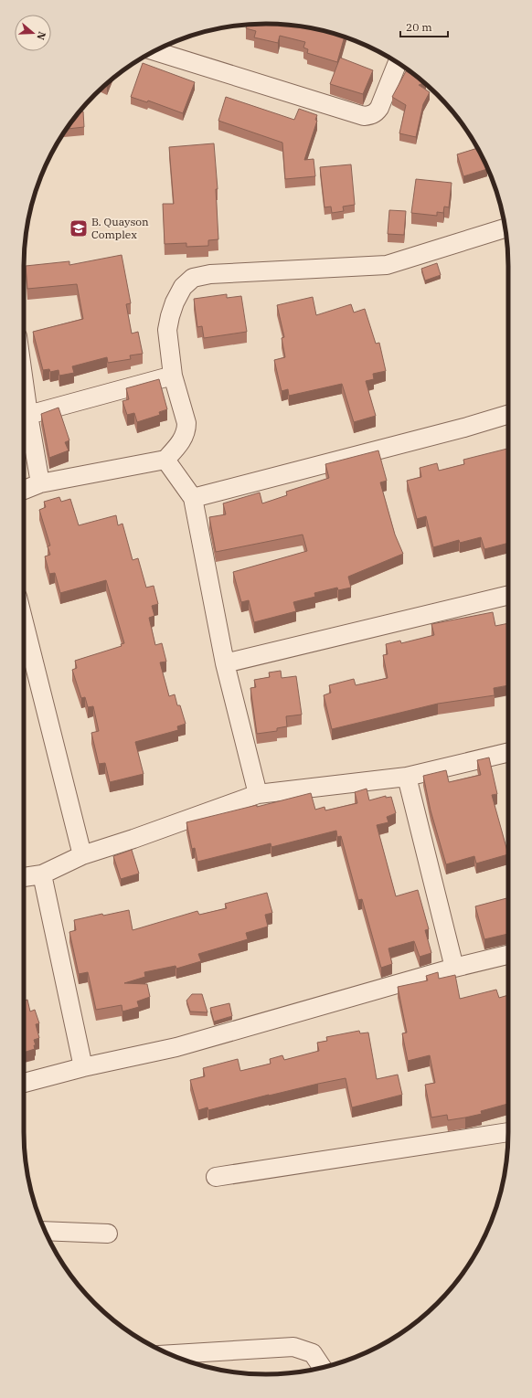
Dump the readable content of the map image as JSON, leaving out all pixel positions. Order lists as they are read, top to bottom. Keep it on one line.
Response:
{"places":{"school or university":["B. Quayson Complex"]},"scale_bar":"20 m","north":"right"}
